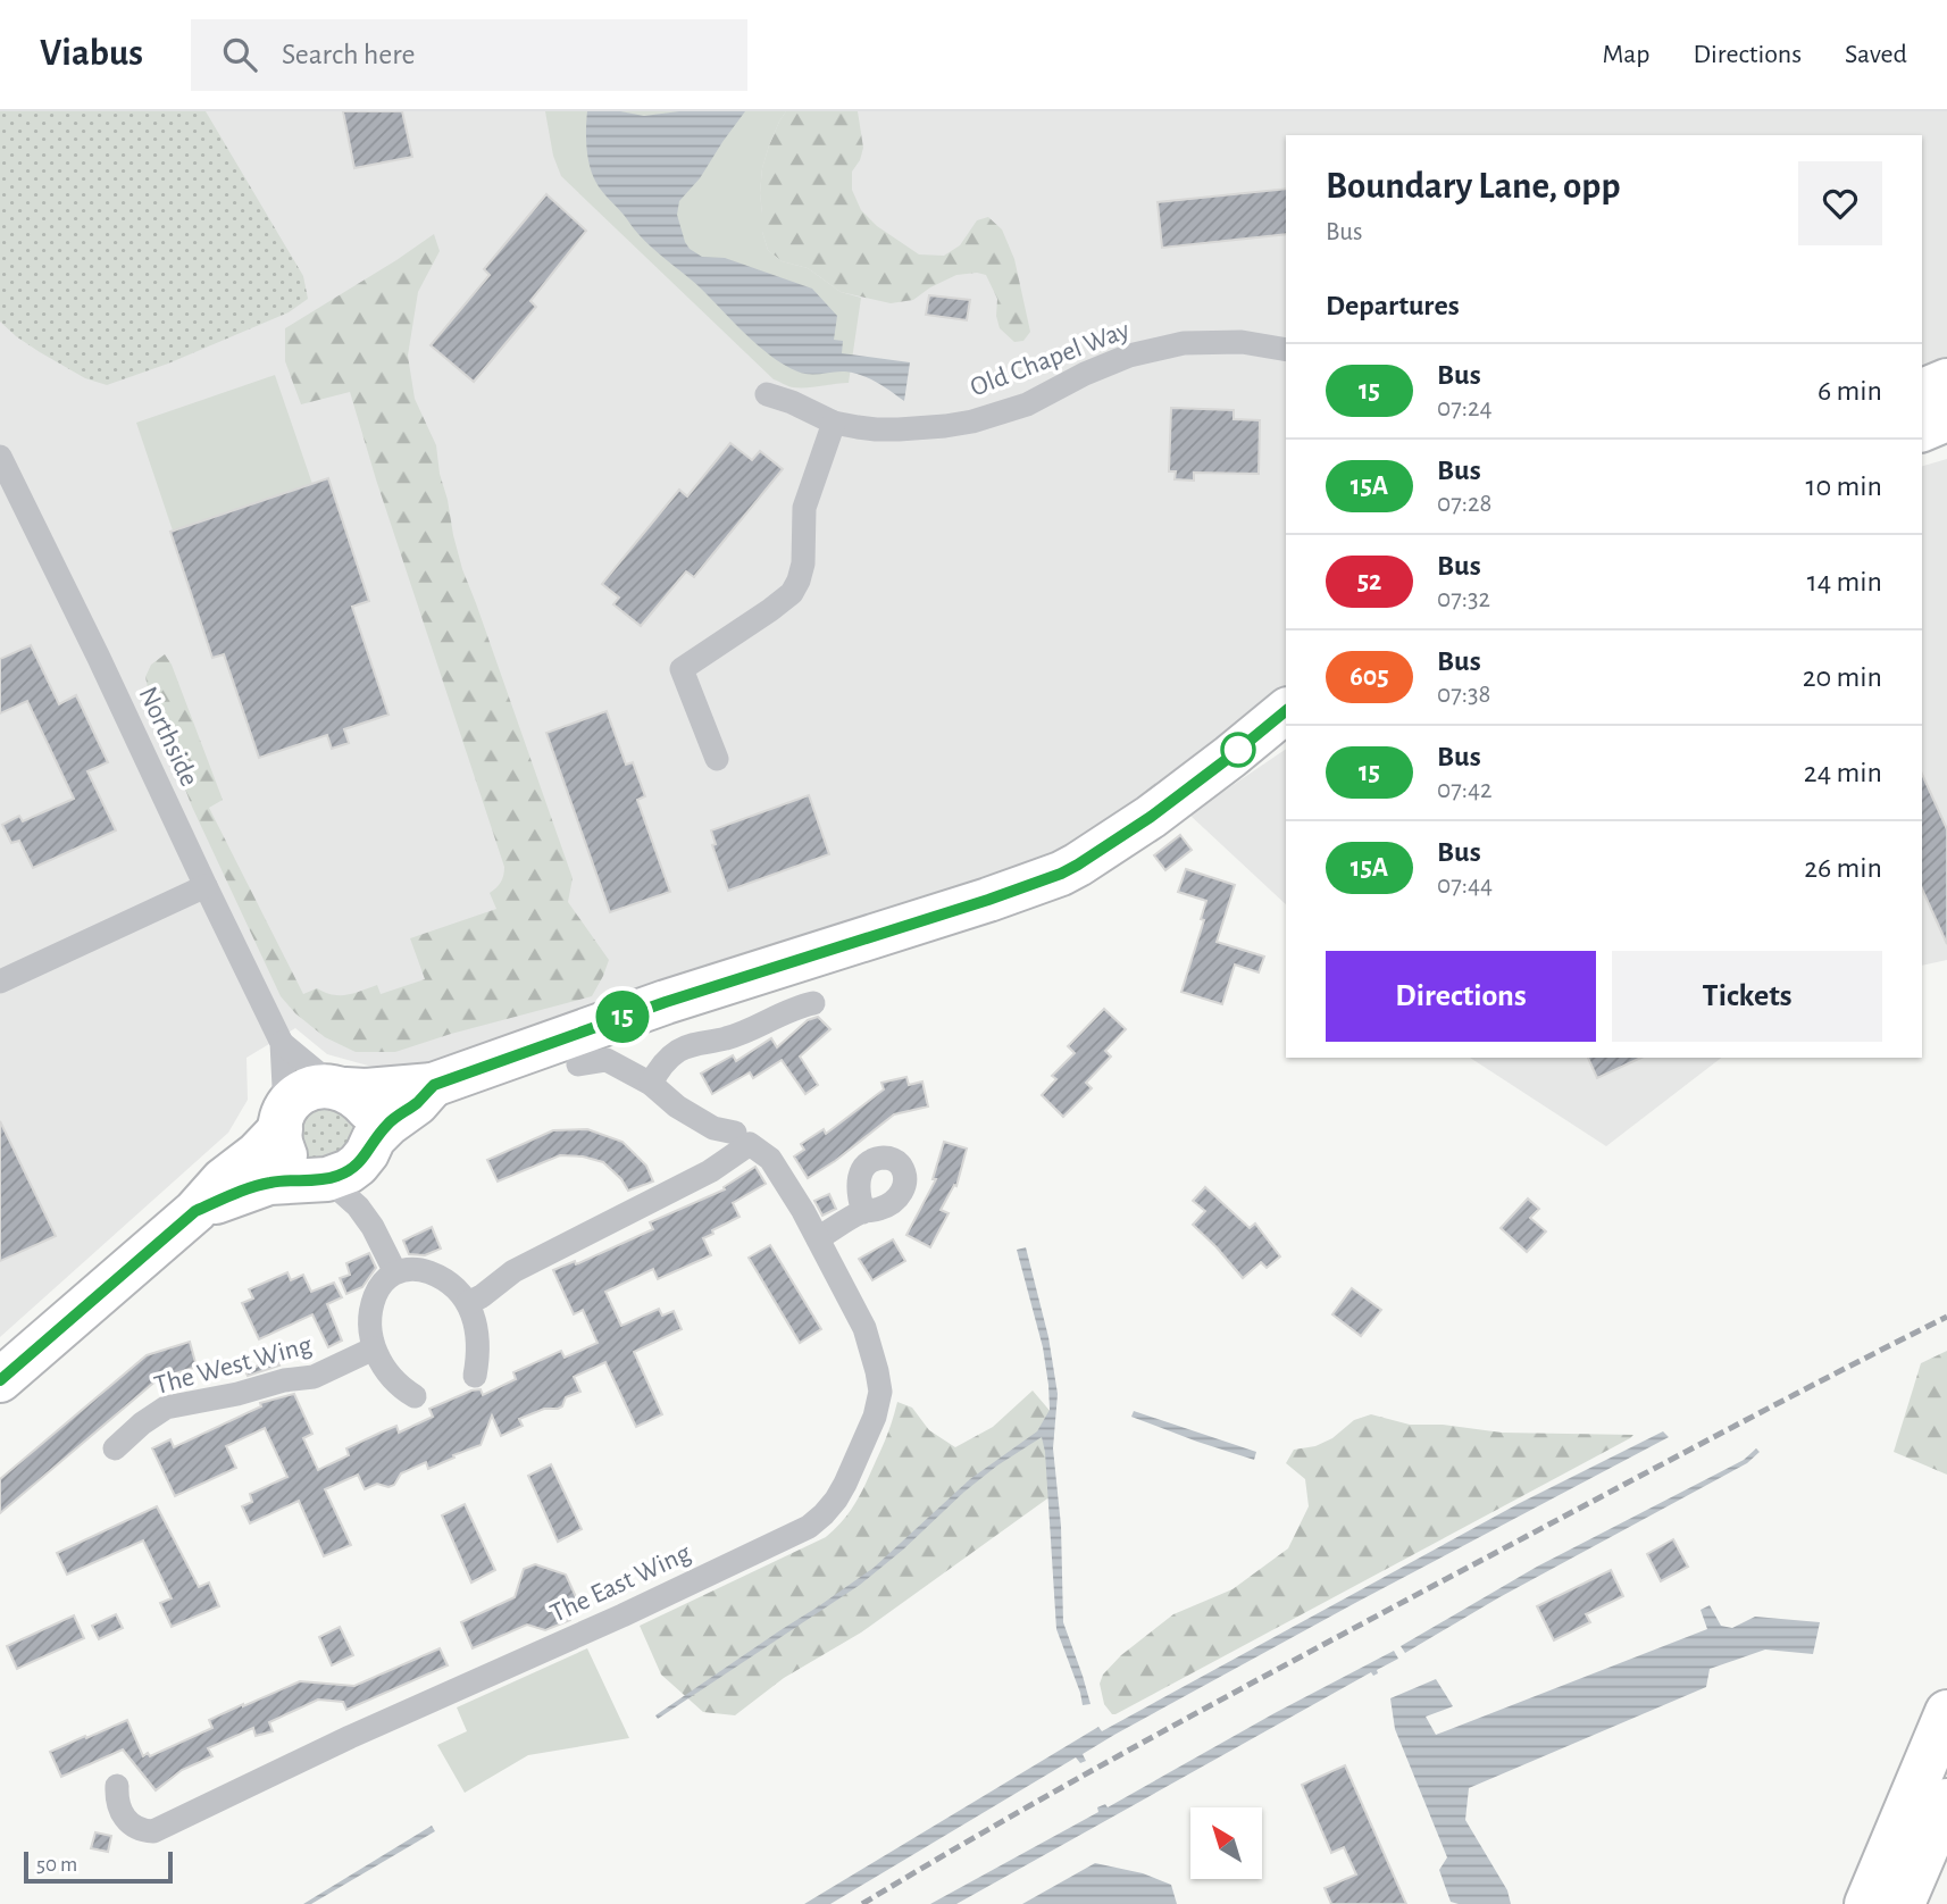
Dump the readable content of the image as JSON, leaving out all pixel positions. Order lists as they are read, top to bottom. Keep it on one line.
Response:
{"streets":{"street":["Old Chapel Way","Northside","The West Wing","The East Wing"]},"lines":["bus line 15"],"scale_bar":"50 m","north":"top left","page":{"header":"Viabus","search":"Search here","nav":["Map","Directions","Saved"],"on_map":"15","heading":[["Boundary Lane, opp","Bus"],"Departures"],"list":[{"mark":"15","name":"Bus","note":"07:24","value":"6 min"},{"mark":"15A","name":"Bus","note":"07:28","value":"10 min"},{"mark":"52","name":"Bus","note":"07:32","value":"14 min"},{"mark":"605","name":"Bus","note":"07:38","value":"20 min"},{"mark":"15","name":"Bus","note":"07:42","value":"24 min"},{"mark":"15A","name":"Bus","note":"07:44","value":"26 min"}],"buttons":["Directions","Tickets"],"scale":"50 m"}}
